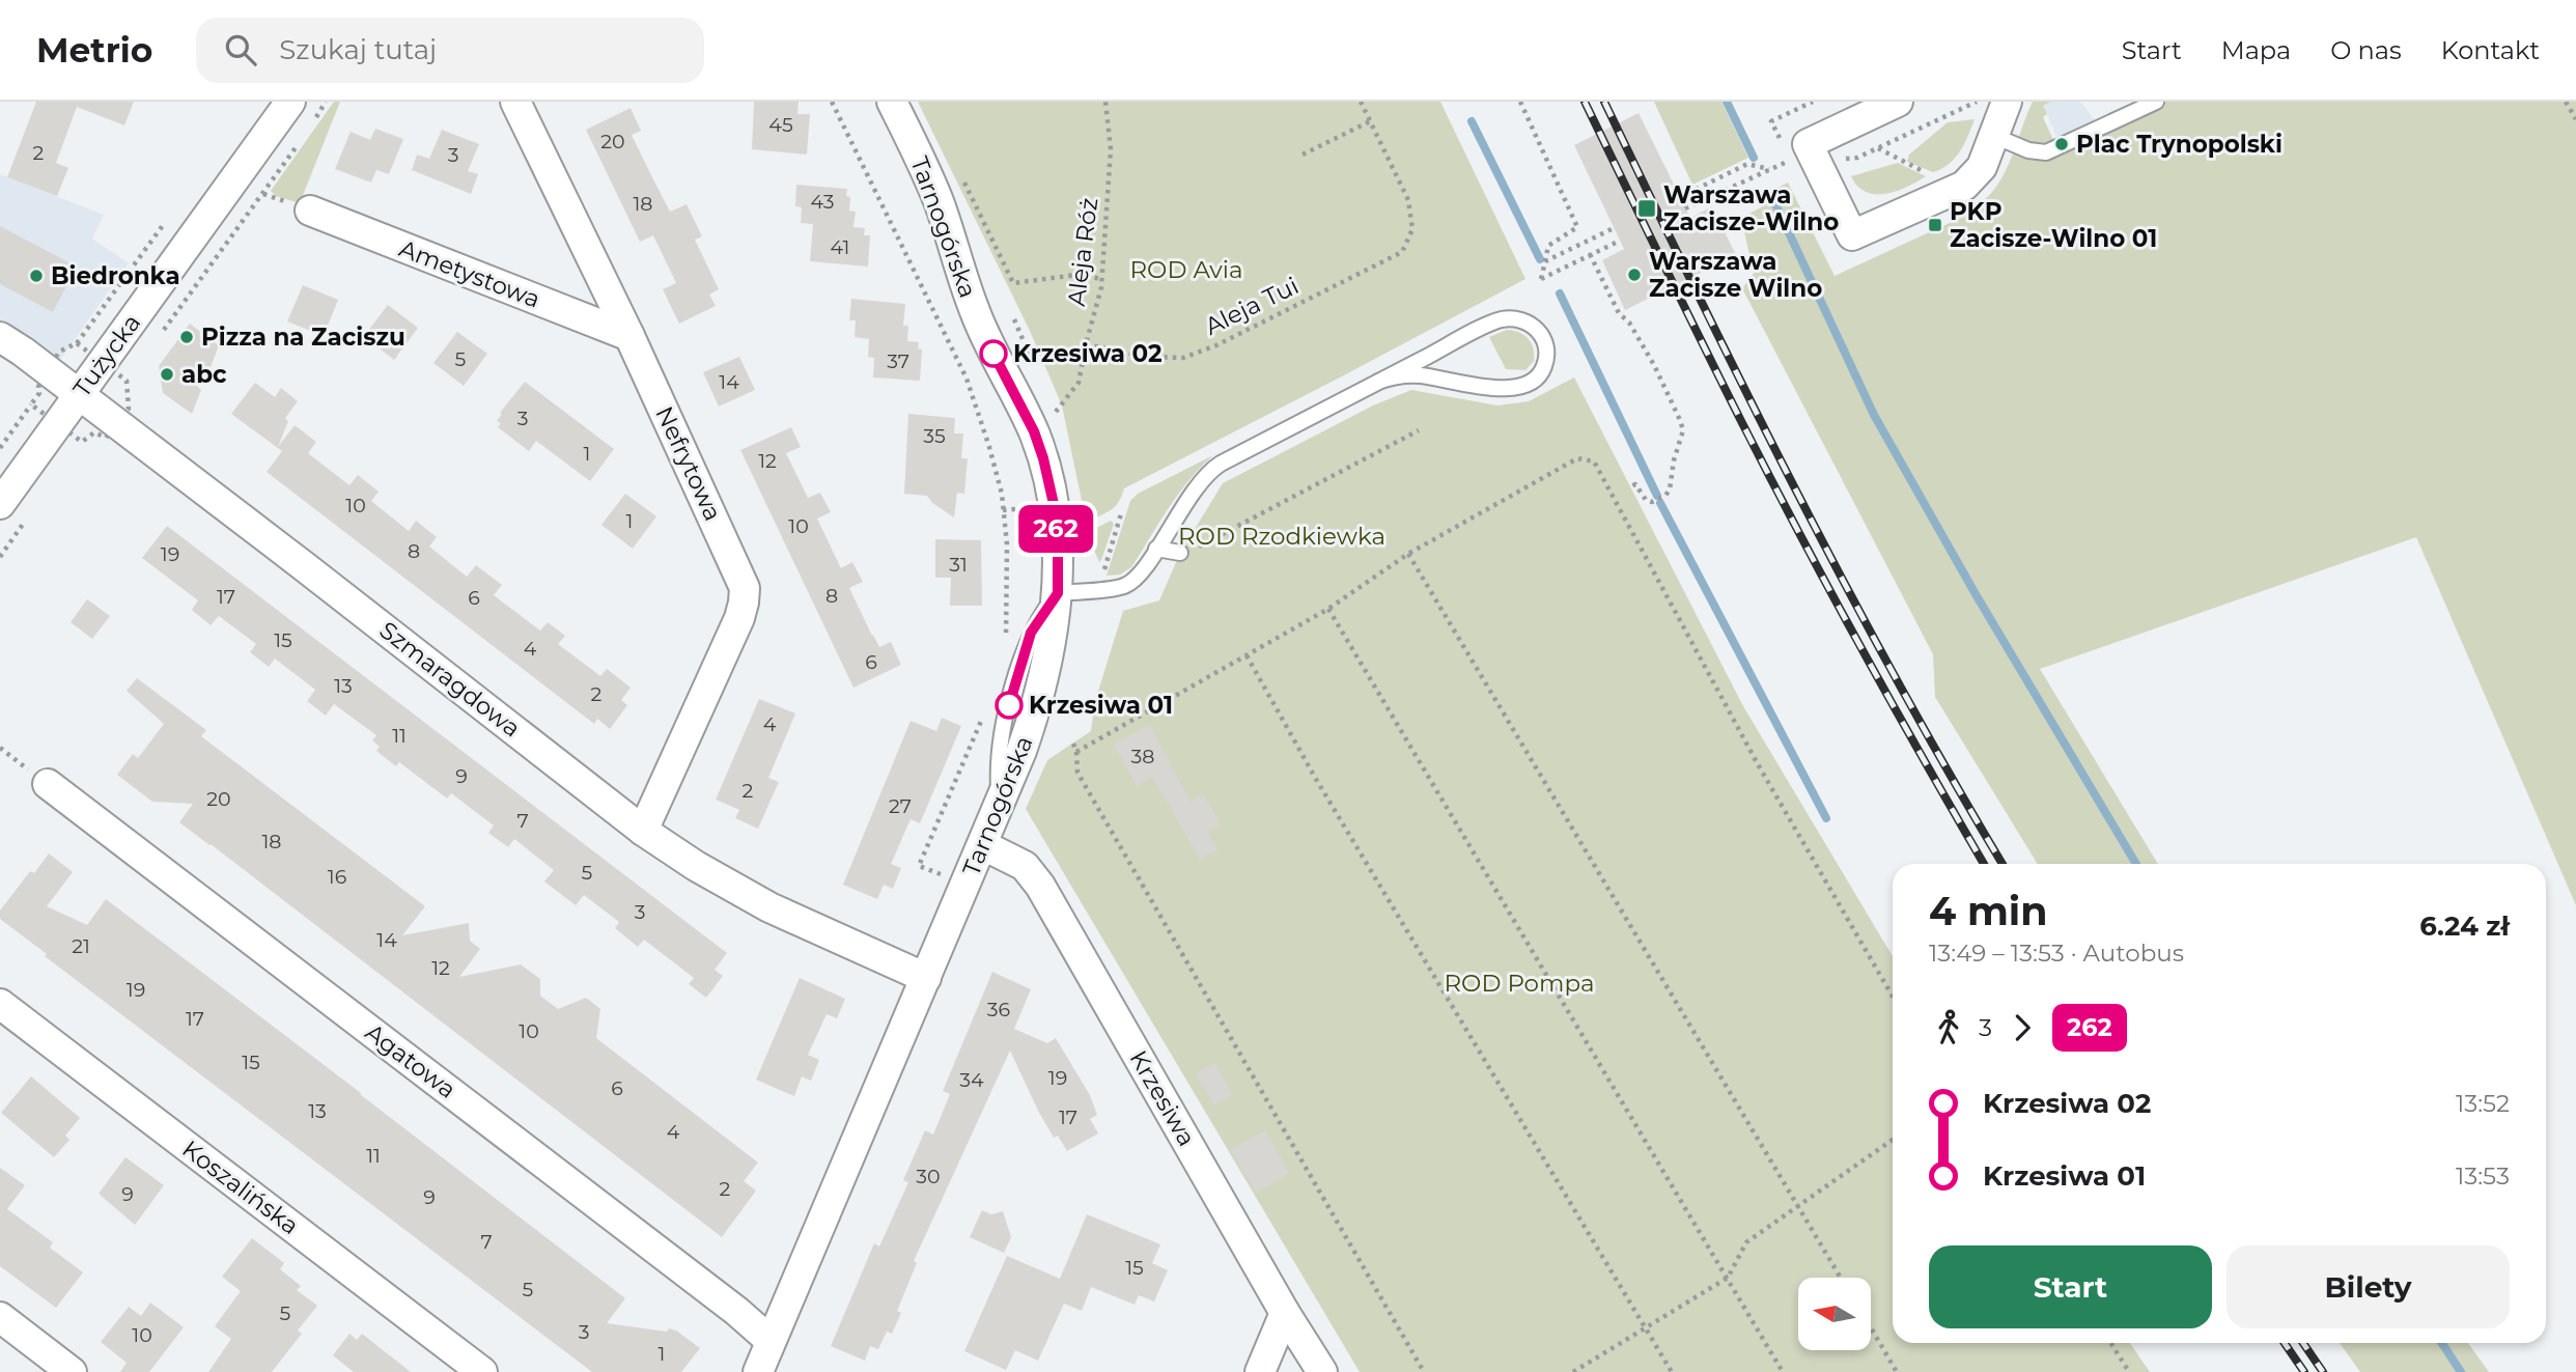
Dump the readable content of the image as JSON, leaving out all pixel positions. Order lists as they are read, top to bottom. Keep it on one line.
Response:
{"streets":{"street":["Tarnogórska","Ametystowa","Tużycka","Nefrytowa","Szmaragdowa","Agatowa","Krzesiwa","Koszalińska"],"path":["Aleja Róż","Aleja Tui"]},"crossings":[["Tarnogórska","Aleja Róż"],["Tarnogórska","Szmaragdowa"],["Tarnogórska","Agatowa"],["Tarnogórska","Krzesiwa"],["Aleja Róż","Aleja Tui"],["Ametystowa","Nefrytowa"],["Tużycka","Szmaragdowa"],["Nefrytowa","Szmaragdowa"]],"parks":["ROD Avia","ROD Rzodkiewka","ROD Pompa"],"places":{"other":["Plac Trynopolski","Warszawa Zacisze Wilno","Biedronka","Pizza na Zaciszu","Krzesiwa 02","abc","Krzesiwa 01"],"transit":["Warszawa Zacisze-Wilno","PKP Zacisze-Wilno 01"]},"lines":["bus line 262"],"house_numbers":["45","20","2","3","43","18","41","5","37","14","3","35","1","12","10","1","10","8","19","31","8","17","6","15","4","6","13","2","4","11","38","9","2","20","27","7","18","5","16","3","14","21","12","19","36","17","10","15","19","34","6","13","17","4","11","30","2","9","9","7","15","5","5","3","10","1"],"north":"left","page":{"header":"Metrio","search":"Szukaj tutaj","nav":["Start","Mapa","O nas","Kontakt"],"on_map":"262","heading":["4 min","13:49 – 13:53 · Autobus","6.24 zł"],"legs":["3","262"],"list":[{"name":"Krzesiwa 02","value":"13:52"},{"name":"Krzesiwa 01","value":"13:53"}],"buttons":["Start","Bilety"]}}
